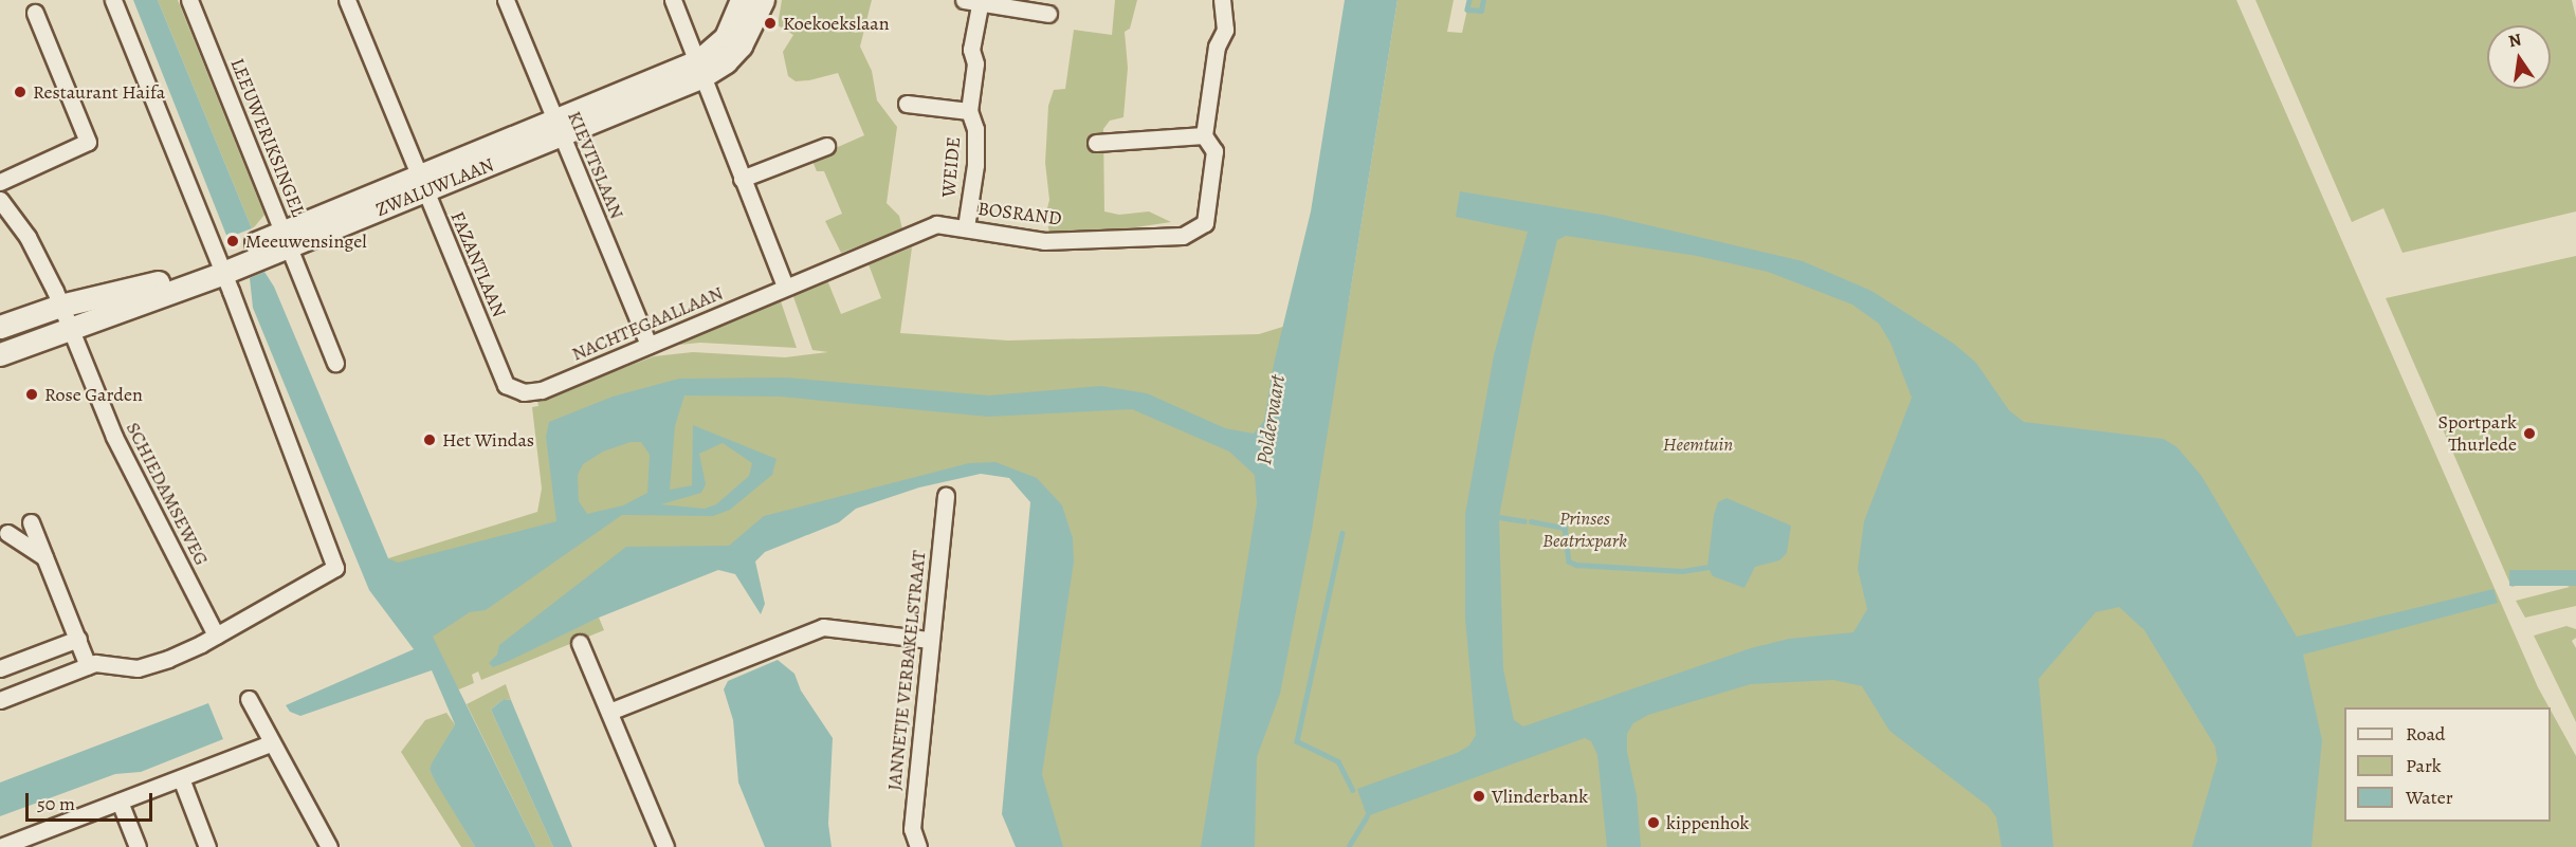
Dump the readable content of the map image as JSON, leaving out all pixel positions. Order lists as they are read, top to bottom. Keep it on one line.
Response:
{"streets":{"main road":["ZWALUWLAAN"],"street":["LEEUWERIKSINGEL","KIEVITSLAAN","WEIDE","BOSRAND","FAZANTLAAN","NACHTEGAALLAAN","SCHIEDAMSEWEG","JANNETJE VERBAKELSTRAAT"]},"crossings":[["LEEUWERIKSINGEL","ZWALUWLAAN"],["KIEVITSLAAN","ZWALUWLAAN"],["KIEVITSLAAN","NACHTEGAALLAAN"],["WEIDE","BOSRAND"],["ZWALUWLAAN","FAZANTLAAN"],["ZWALUWLAAN","SCHIEDAMSEWEG"],["BOSRAND","NACHTEGAALLAAN"],["FAZANTLAAN","NACHTEGAALLAAN"]],"water":["Poldervaart"],"parks":["Heemtuin","Prinses Beatrixpark"],"places":["Koekoekslaan","Restaurant Haifa","Meeuwensingel","Rose Garden","Sportpark Thurlede","Het Windas","Vlinderbank","kippenhok"],"legend":["Road","Park","Water"],"scale_bar":"50 m","north":"top"}
